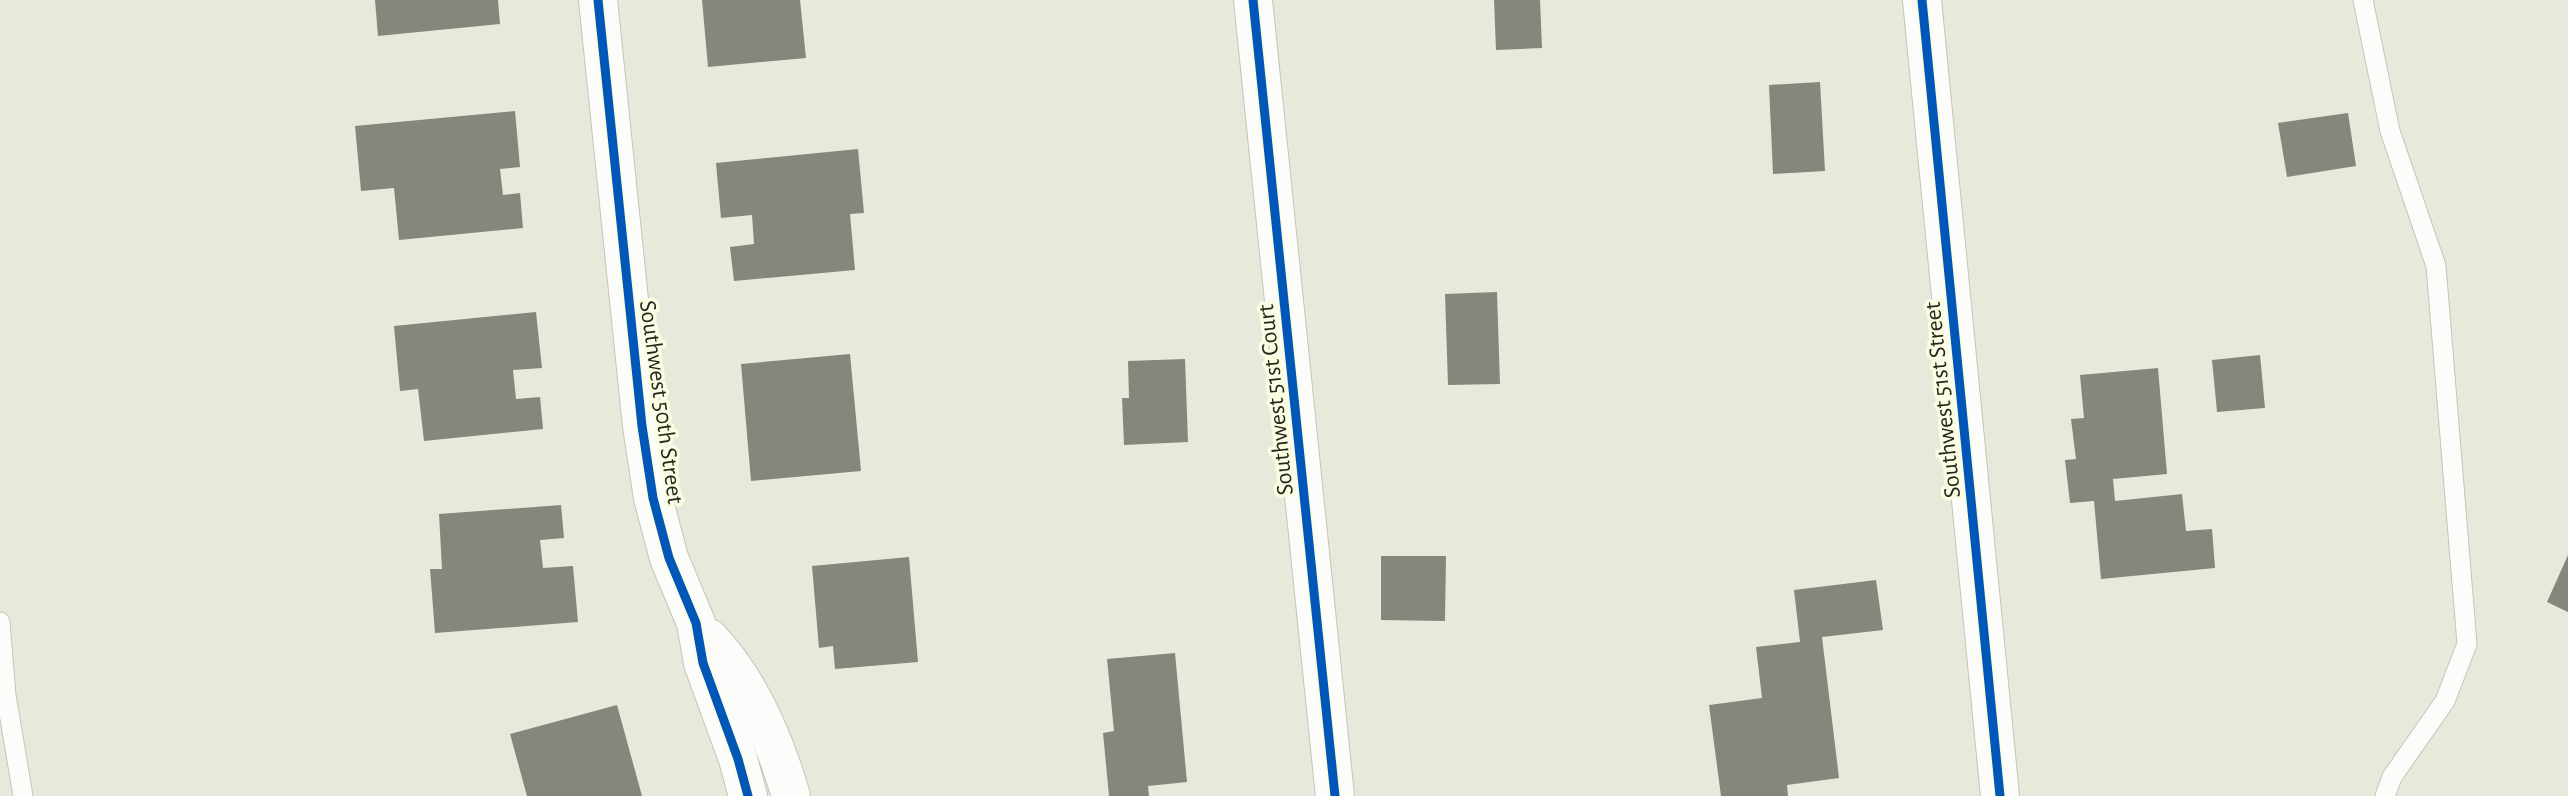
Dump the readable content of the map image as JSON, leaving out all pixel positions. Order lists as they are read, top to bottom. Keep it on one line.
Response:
{"streets":{"street":["Southwest 51st Court","Southwest 51st Street","Southwest 50th Street"]}}
